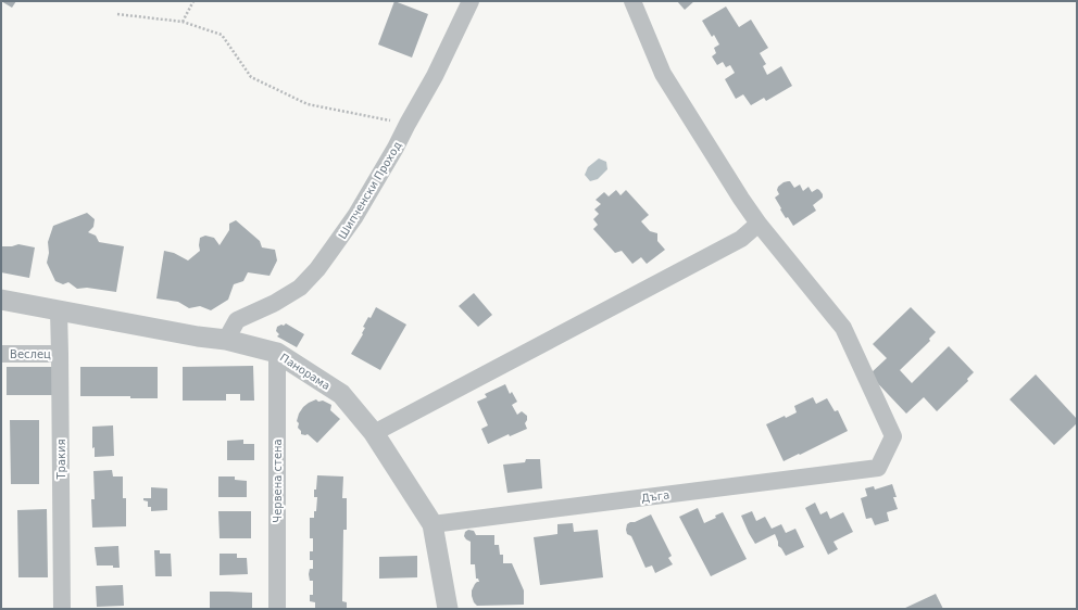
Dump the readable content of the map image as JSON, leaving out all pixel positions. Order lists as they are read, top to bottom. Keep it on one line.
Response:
{"streets":{"street":["Шипченски Проход","Веслец","Панорама","Тракия","Червена стена","Дъга"]},"crossings":[["Шипченски Проход","Панорама"],["Веслец","Тракия"],["Панорама","Тракия"],["Панорама","Червена стена"],["Панорама","Дъга"]]}
